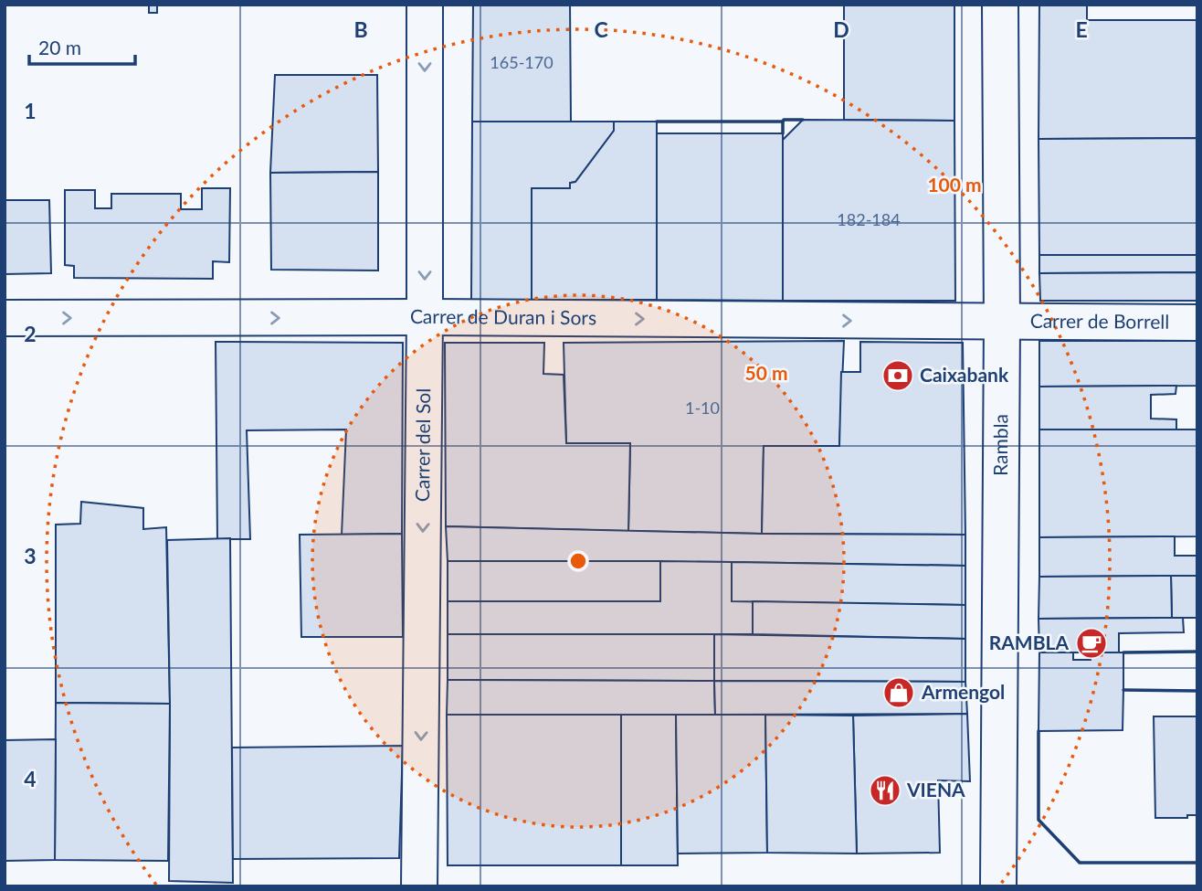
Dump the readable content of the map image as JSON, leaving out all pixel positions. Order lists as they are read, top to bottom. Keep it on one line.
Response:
{"streets":{"street":["Carrer de Duran i Sors","Carrer de Borrell","Rambla","Carrer del Sol"]},"crossings":[["Carrer de Duran i Sors","Carrer de Borrell"],["Carrer de Duran i Sors","Rambla"],["Carrer de Duran i Sors","Carrer del Sol"],["Carrer de Borrell","Rambla"]],"one_way":["Carrer de Duran i Sors","Carrer del Sol"],"places":{"bank":["Caixabank"],"cafe":["RAMBLA"],"shop":["Armengol"],"restaurant":["VIENA"]},"house_numbers":["165-170","182-184","1-10"],"scale_bar":"20 m","grid":{"columns":["B","C","D","E"],"rows":["1","2","3","4"]},"rings":["100 m","50 m"]}
